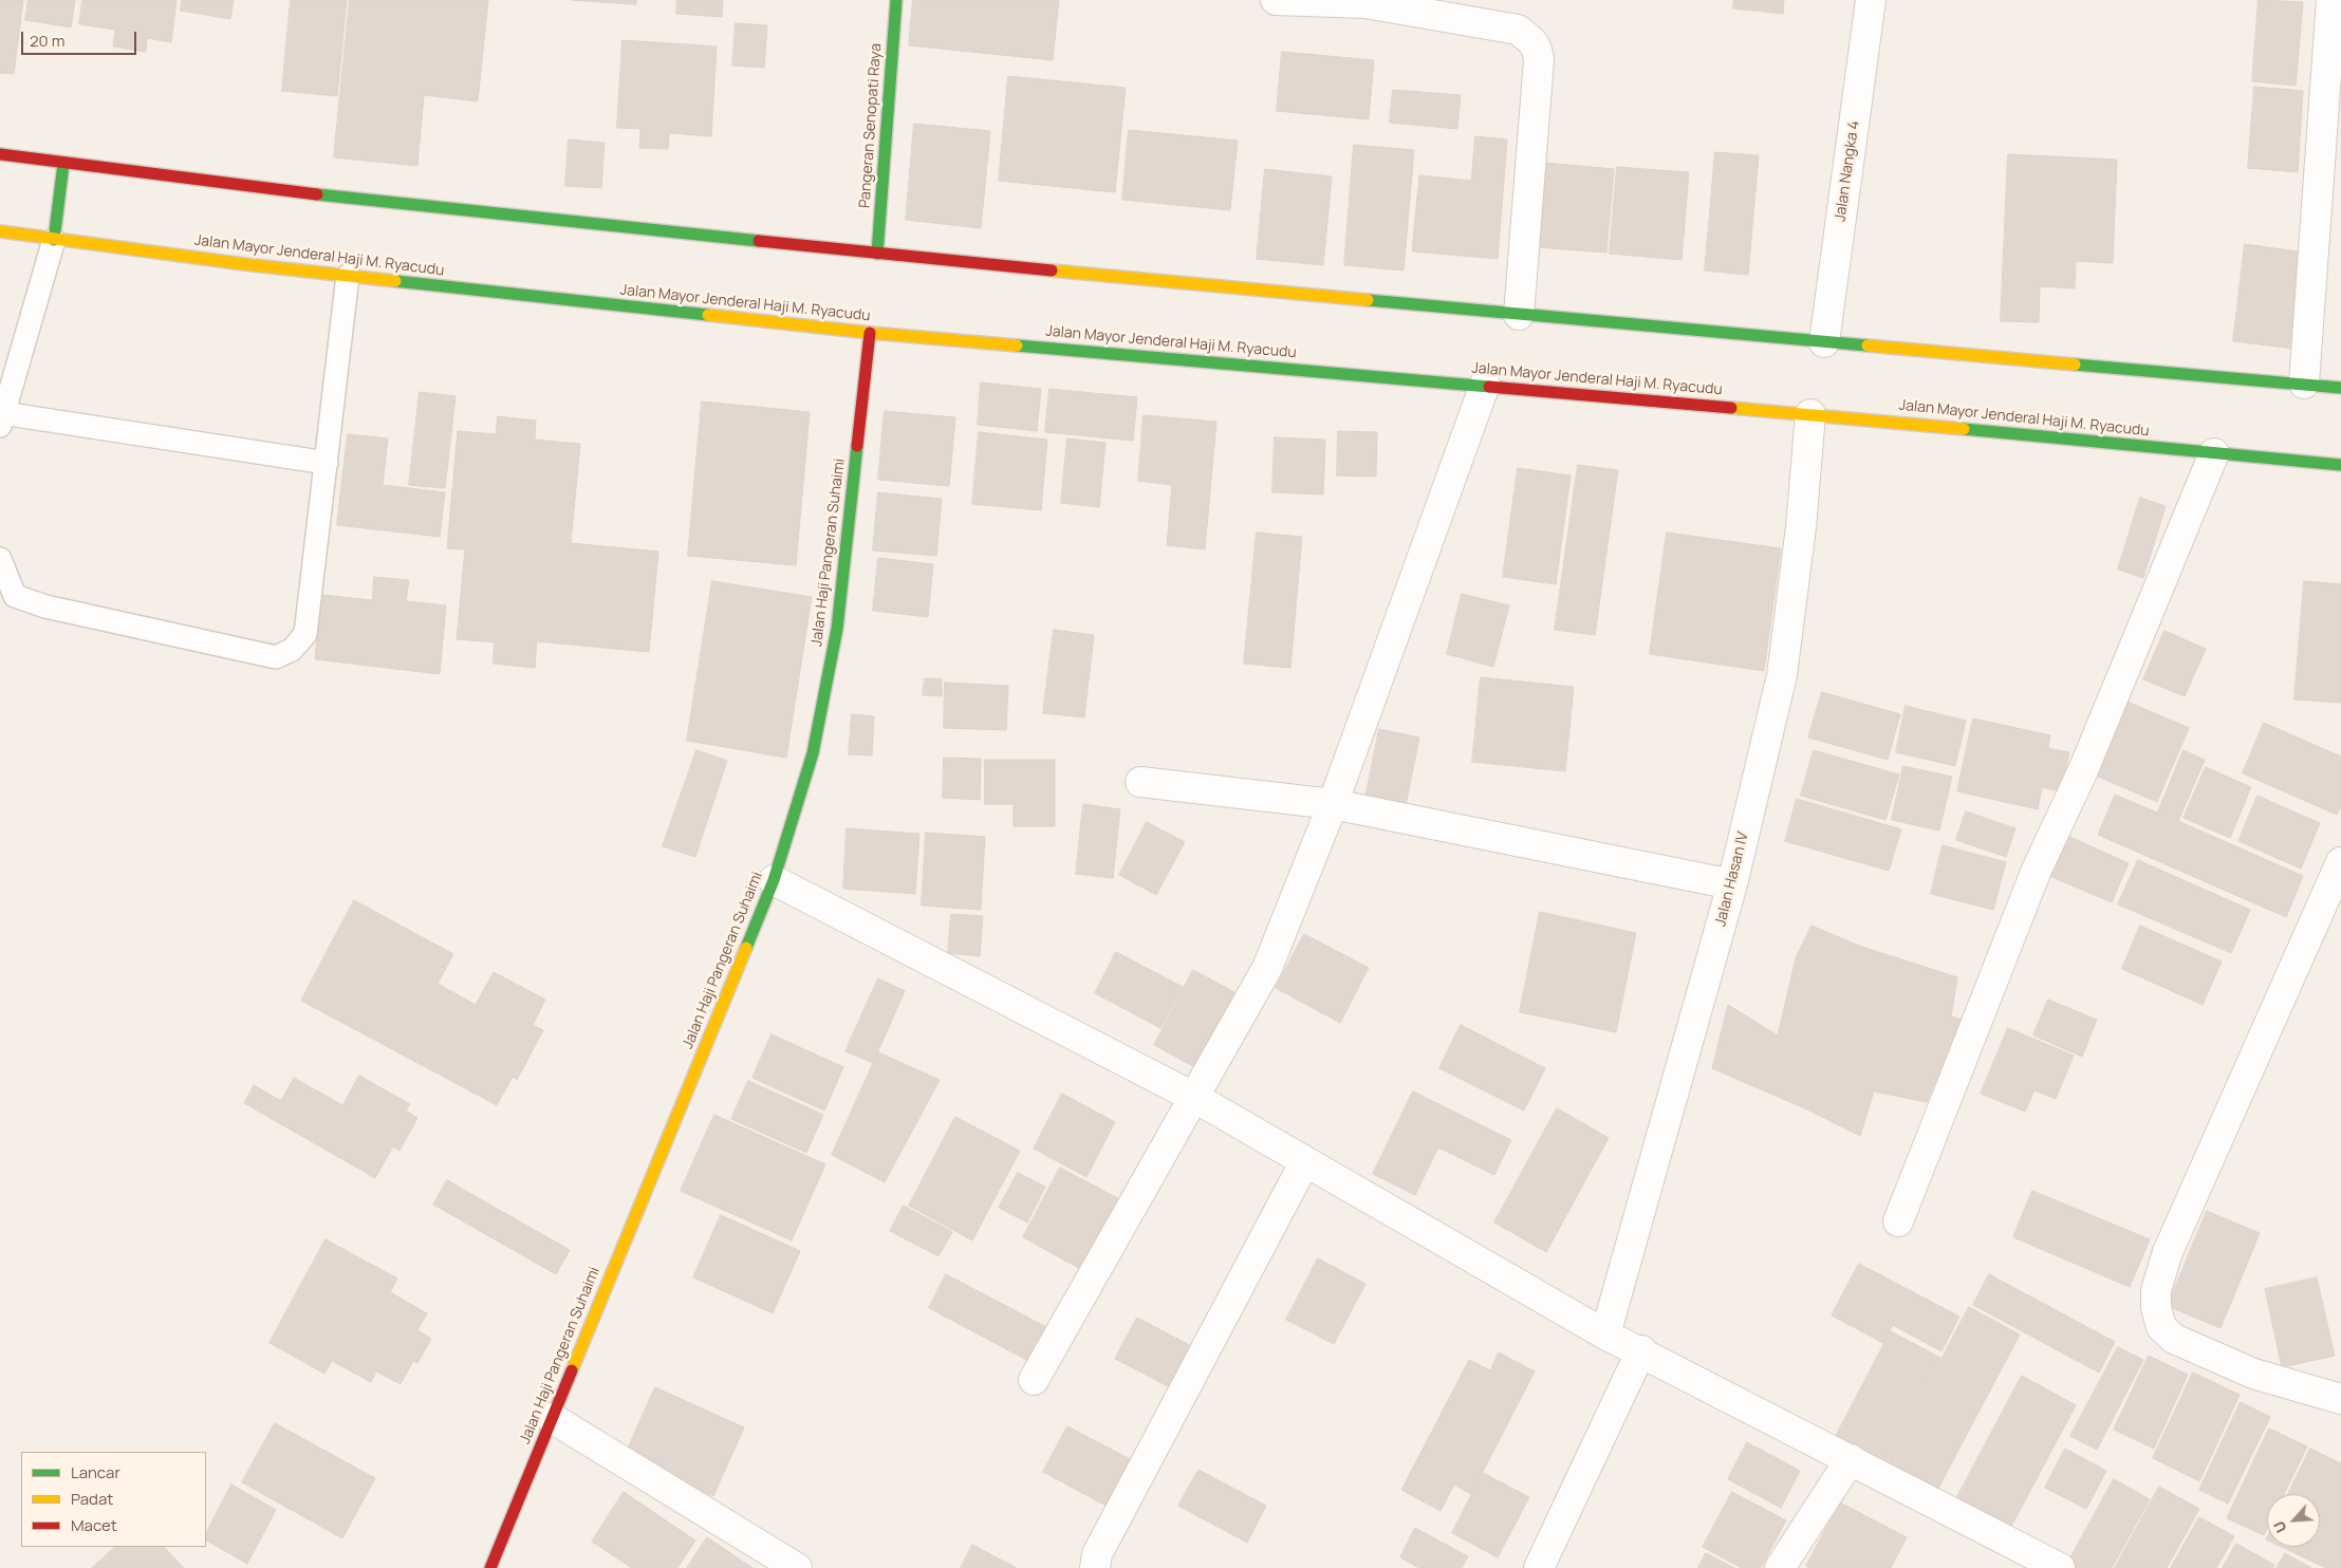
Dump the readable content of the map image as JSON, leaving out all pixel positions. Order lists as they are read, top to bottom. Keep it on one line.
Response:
{"streets":{"main road":["Pangeran Senopati Raya","Jalan Mayor Jenderal Haji M. Ryacudu","Jalan Haji Pangeran Suhaimi"],"street":["Jalan Nangka 4","Jalan Hasan IV"]},"crossings":[["Jalan Mayor Jenderal Haji M. Ryacudu","Jalan Haji Pangeran Suhaimi"],["Jalan Mayor Jenderal Haji M. Ryacudu","Jalan Hasan IV"]],"legend":["Lancar","Padat","Macet"],"scale_bar":"20 m","north":"bottom left"}
